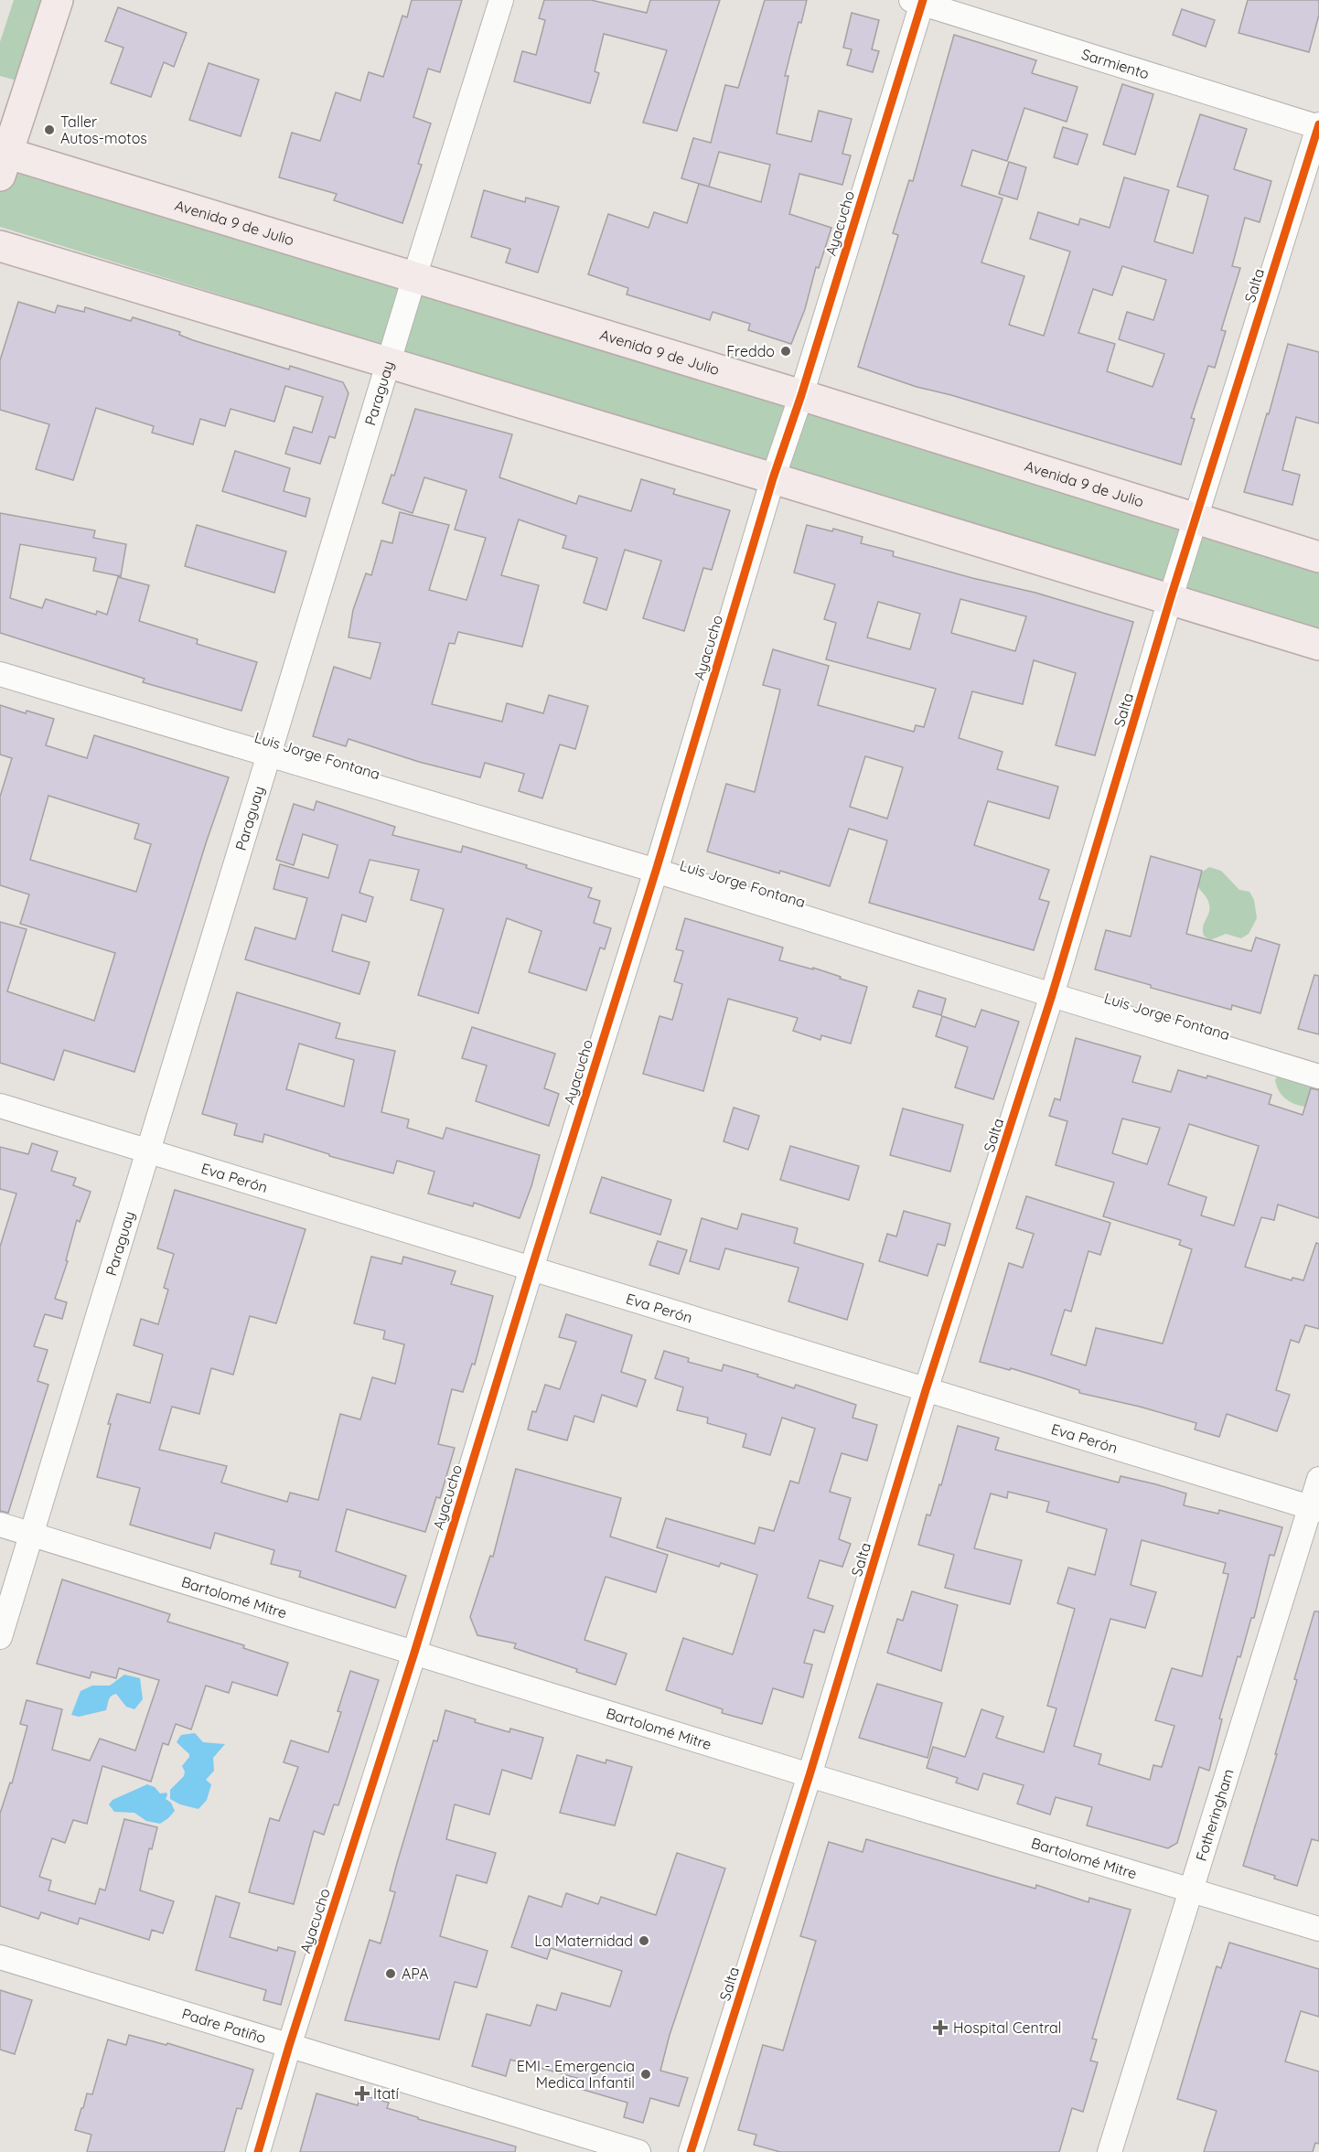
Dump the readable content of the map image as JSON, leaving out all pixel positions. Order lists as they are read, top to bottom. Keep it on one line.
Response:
{"streets":{"main road":["Avenida 9 de Julio"],"street":["Sarmiento","Ayacucho","Salta","Paraguay","Luis Jorge Fontana","Eva Perón","Bartolomé Mitre","Fotheringham","Padre Patiño"]},"crossings":[["Sarmiento","Ayacucho"],["Sarmiento","Salta"],["Avenida 9 de Julio","Ayacucho"],["Avenida 9 de Julio","Salta"],["Avenida 9 de Julio","Paraguay"],["Ayacucho","Luis Jorge Fontana"],["Ayacucho","Eva Perón"],["Ayacucho","Bartolomé Mitre"],["Ayacucho","Padre Patiño"],["Salta","Luis Jorge Fontana"],["Salta","Eva Perón"],["Salta","Bartolomé Mitre"],["Paraguay","Luis Jorge Fontana"],["Paraguay","Eva Perón"],["Paraguay","Bartolomé Mitre"],["Eva Perón","Fotheringham"],["Bartolomé Mitre","Fotheringham"]],"places":{"other":["Taller Autos-motos","Freddo","La Maternidad","APA","EMI - Emergencia Medica Infantil"],"health":["Hospital Central","Itatí"]}}
